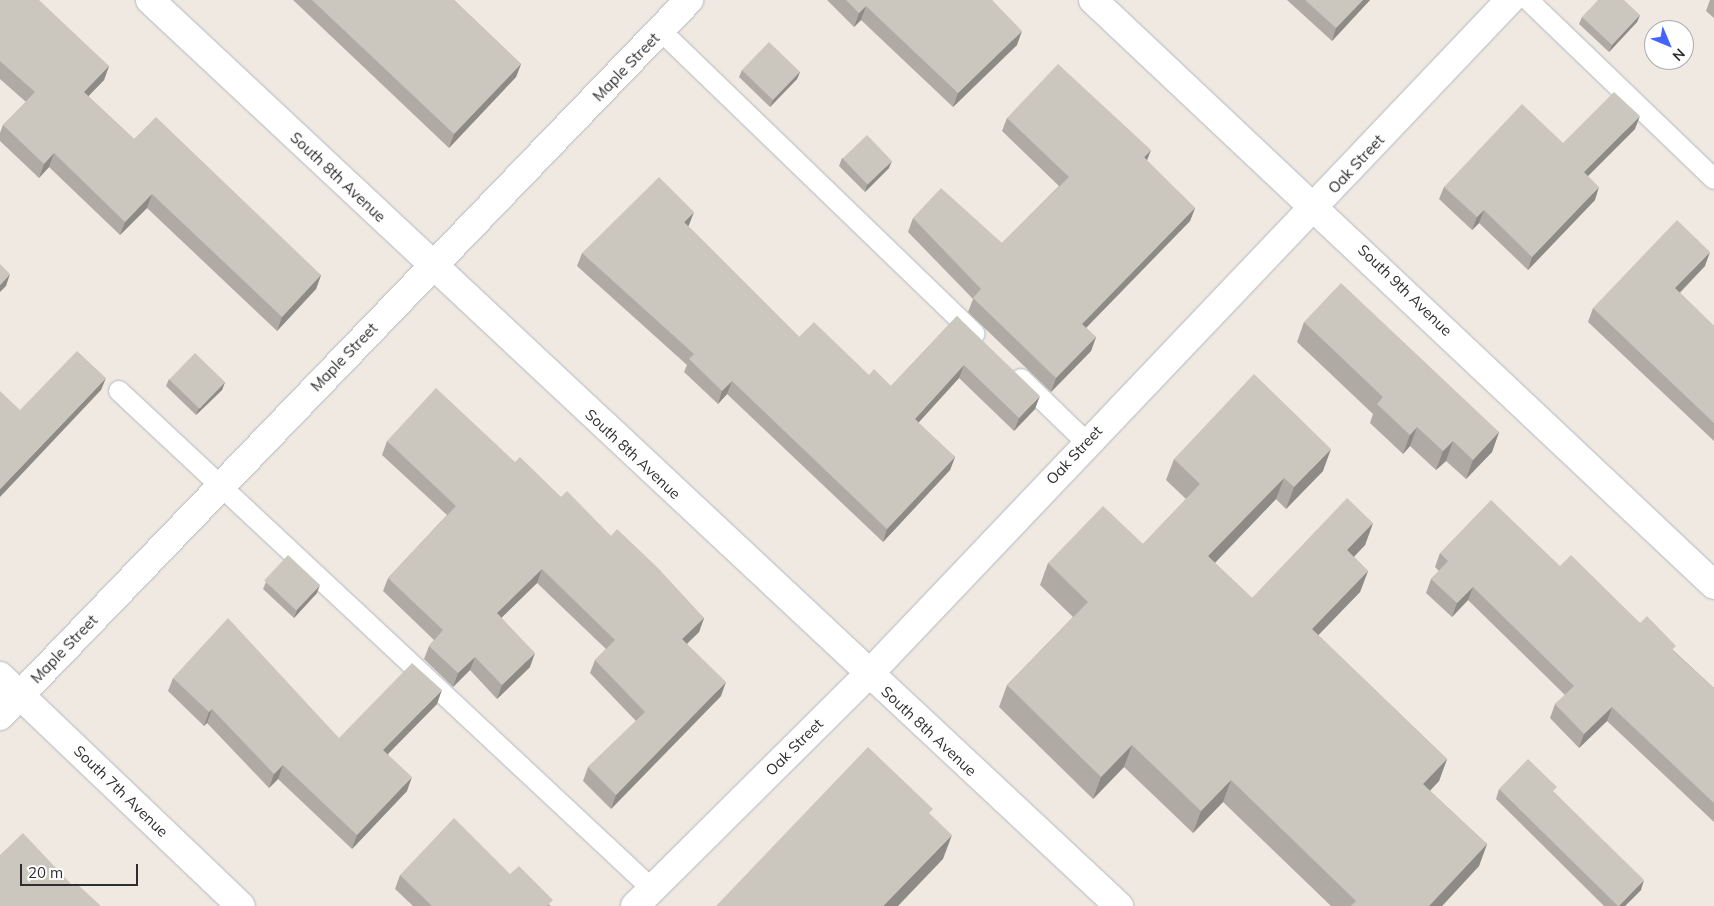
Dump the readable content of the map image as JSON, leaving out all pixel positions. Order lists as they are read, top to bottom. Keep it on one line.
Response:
{"streets":{"street":["Maple Street","Oak Street","South 8th Avenue","South 9th Avenue","South 7th Avenue"]},"crossings":[["Maple Street","South 8th Avenue"],["Maple Street","South 7th Avenue"],["Oak Street","South 8th Avenue"],["Oak Street","South 9th Avenue"]],"scale_bar":"20 m","north":"bottom right"}
